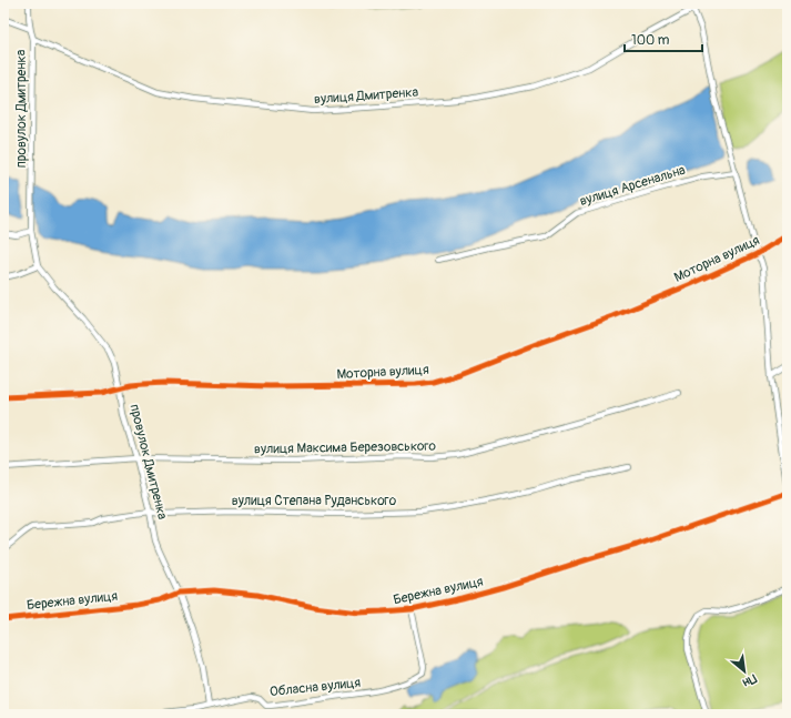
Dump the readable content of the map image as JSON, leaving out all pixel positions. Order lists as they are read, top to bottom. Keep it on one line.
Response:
{"streets":{"street":["вулиця Дмитренка","провулок Дмитренка","вулиця Арсенальна","Моторна вулиця","вулиця Максима Березовського","вулиця Степана Руданського","Бережна вулиця","Обласна вулиця"]},"crossings":[["вулиця Дмитренка","провулок Дмитренка"],["провулок Дмитренка","Моторна вулиця"],["провулок Дмитренка","вулиця Максима Березовського"],["провулок Дмитренка","вулиця Степана Руданського"],["провулок Дмитренка","Бережна вулиця"],["провулок Дмитренка","Обласна вулиця"],["Бережна вулиця","Обласна вулиця"]],"scale_bar":"100 m","north":"bottom right"}
